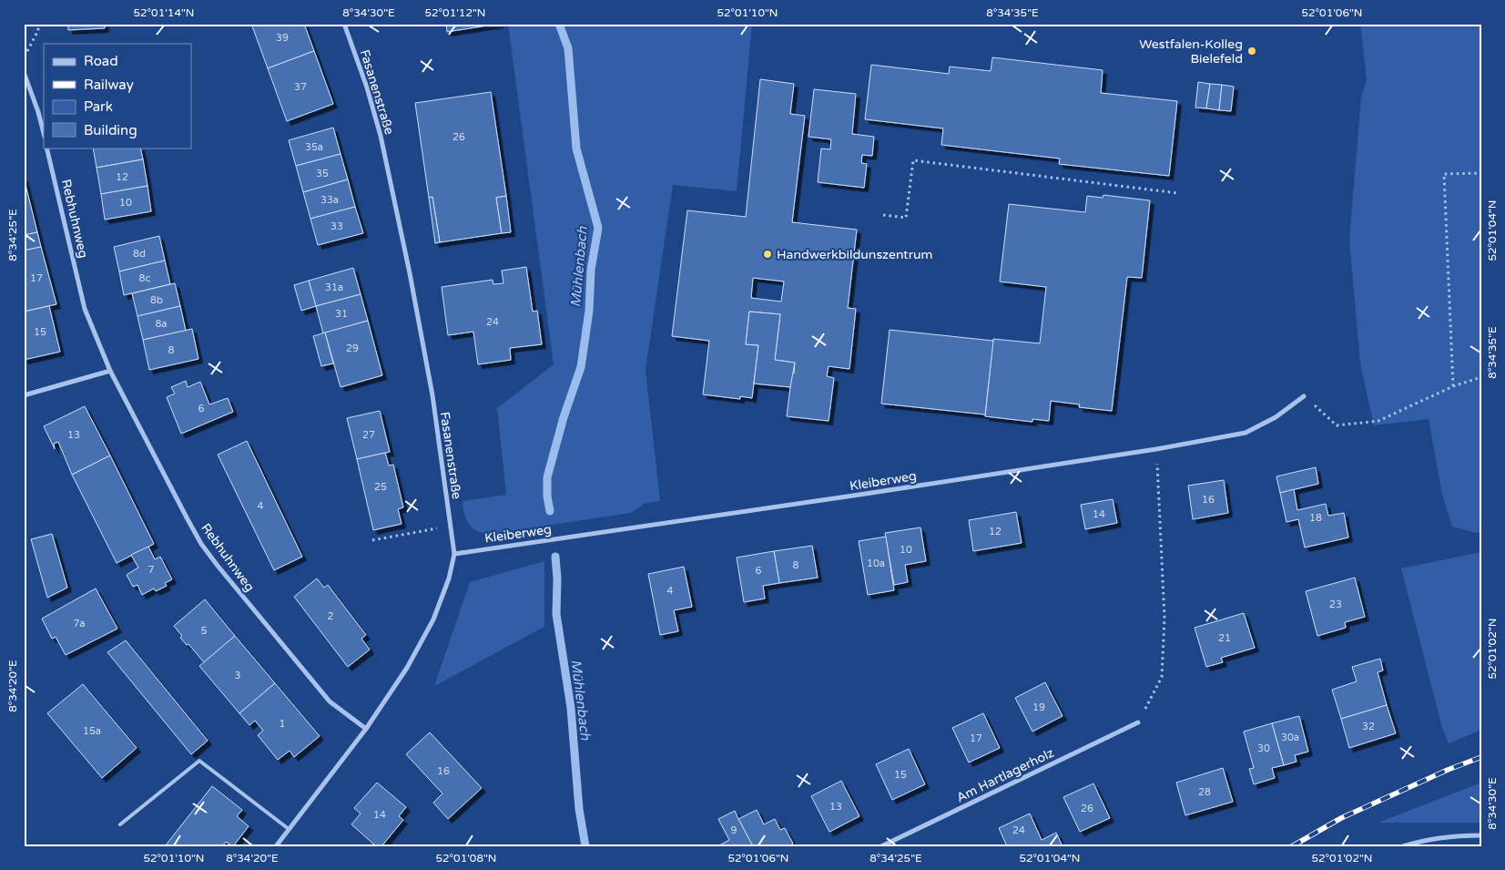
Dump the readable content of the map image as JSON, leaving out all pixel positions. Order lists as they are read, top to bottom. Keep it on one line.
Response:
{"streets":{"street":["Fasanenstraße","Rebhuhnweg","Kleiberweg","Am Hartlagerholz"]},"crossings":[["Fasanenstraße","Rebhuhnweg"],["Fasanenstraße","Kleiberweg"]],"water":["Mühlenbach"],"places":["Westfalen-Kolleg Bielefeld","Handwerkbildunszentrum"],"house_numbers":["39","37","26","35a","35","12","33a","10","33","8d","17","8c","31a","8b","31","24","8a","15","29","8","6","13","27","25","16","4","14","18","12","10","10a","8","7","6","4","23","2","7a","5","21","3","19","1","32","15a","30a","17","30","16","15","28","13","26","14","9","24"],"legend":["Road","Railway","Park","Building"],"coordinates":["52°01'14\"N","8°34'30\"E","52°01'12\"N","52°01'10\"N","8°34'35\"E","52°01'06\"N","52°01'04\"N","8°34'25\"E","52°01'02\"N","8°34'20\"E","52°01'08\"N"]}
